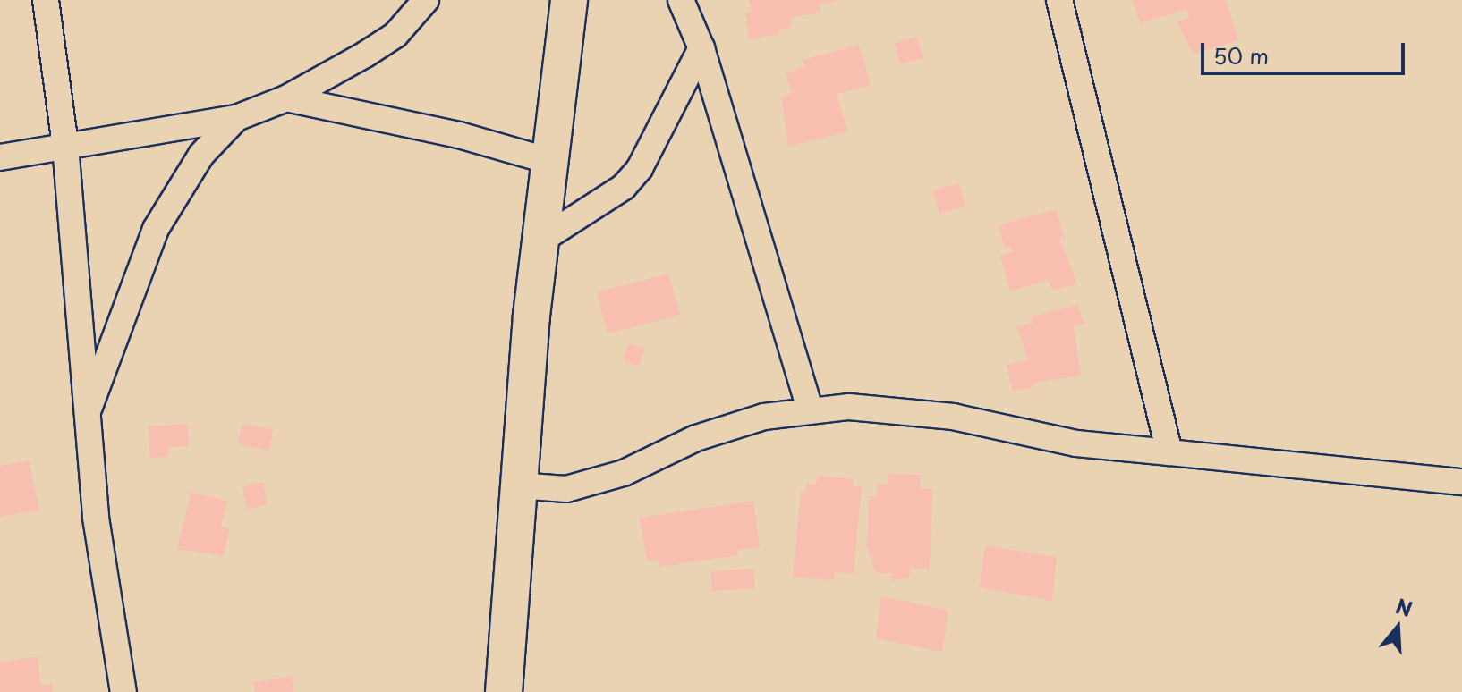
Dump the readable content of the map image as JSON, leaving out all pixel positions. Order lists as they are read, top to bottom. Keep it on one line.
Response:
{"scale_bar":"50 m","north":"top"}
